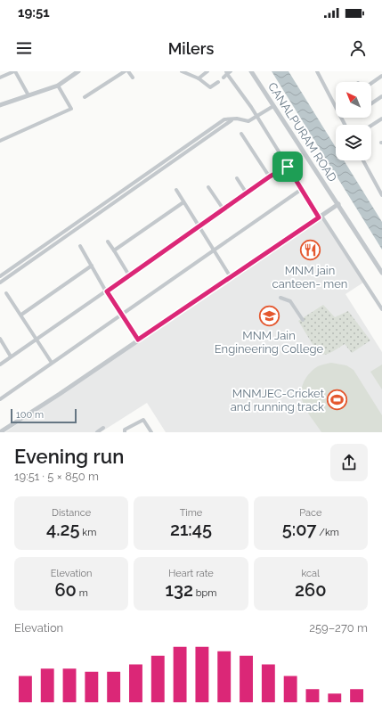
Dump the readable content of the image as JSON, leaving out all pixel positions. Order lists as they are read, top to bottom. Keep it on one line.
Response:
{"streets":{"street":["CANALPURAM ROAD"]},"places":{"restaurant":["MNM jain canteen- men"],"school or university":["MNM Jain Engineering College"],"sports":["MNMJEC-Cricket and running track"]},"scale_bar":"100 m","north":"top left","page":{"status":"19:51","header":"Milers","scale":"100 m","heading":["Evening run","19:51 · 5 × 850 m"],"stats":[["Distance","4.25 km"],["Time","21:45"],["Pace","5:07 /km"],["Elevation","60 m"],["Heart rate","132 bpm"],["kcal","260"]],"chart":["Elevation","259–270 m"]}}
